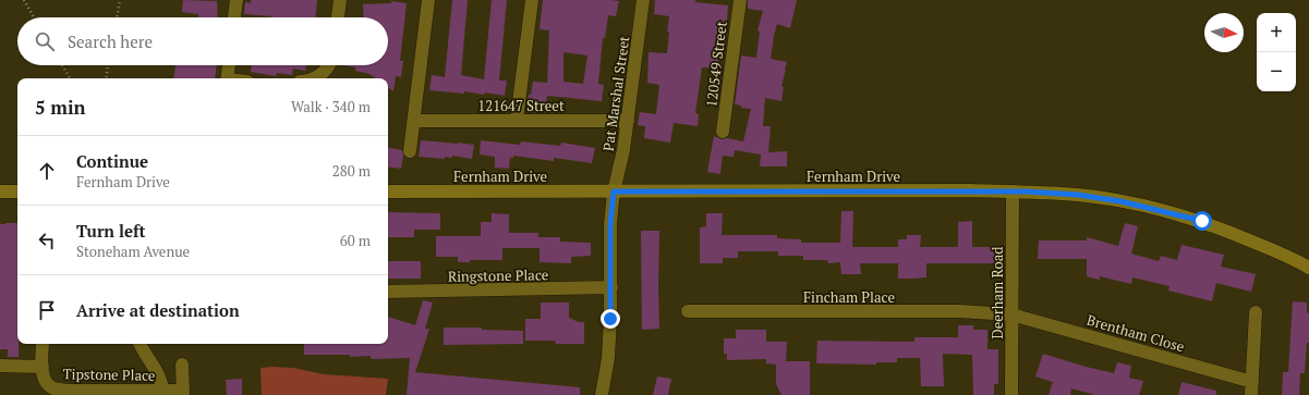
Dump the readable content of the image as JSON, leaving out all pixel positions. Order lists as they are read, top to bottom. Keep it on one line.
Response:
{"streets":{"street":["120549 Street","Pat Marshal Street","121647 Street","Fernham Drive","Ringstone Place","Deerham Road","Fincham Place","Brentham Close","Tipstone Place"]},"crossings":[["Pat Marshal Street","121647 Street"],["Pat Marshal Street","Fernham Drive"],["Pat Marshal Street","Ringstone Place"],["Fernham Drive","Deerham Road"],["Deerham Road","Fincham Place"],["Deerham Road","Brentham Close"],["Fincham Place","Brentham Close"]],"north":"right","page":{"map_buttons":["+","−"],"search":"Search here","heading":["5 min","Walk · 340 m"],"list":[["Continue","Fernham Drive","280 m"],["Turn left","Stoneham Avenue","60 m"],"Arrive at destination"]}}
